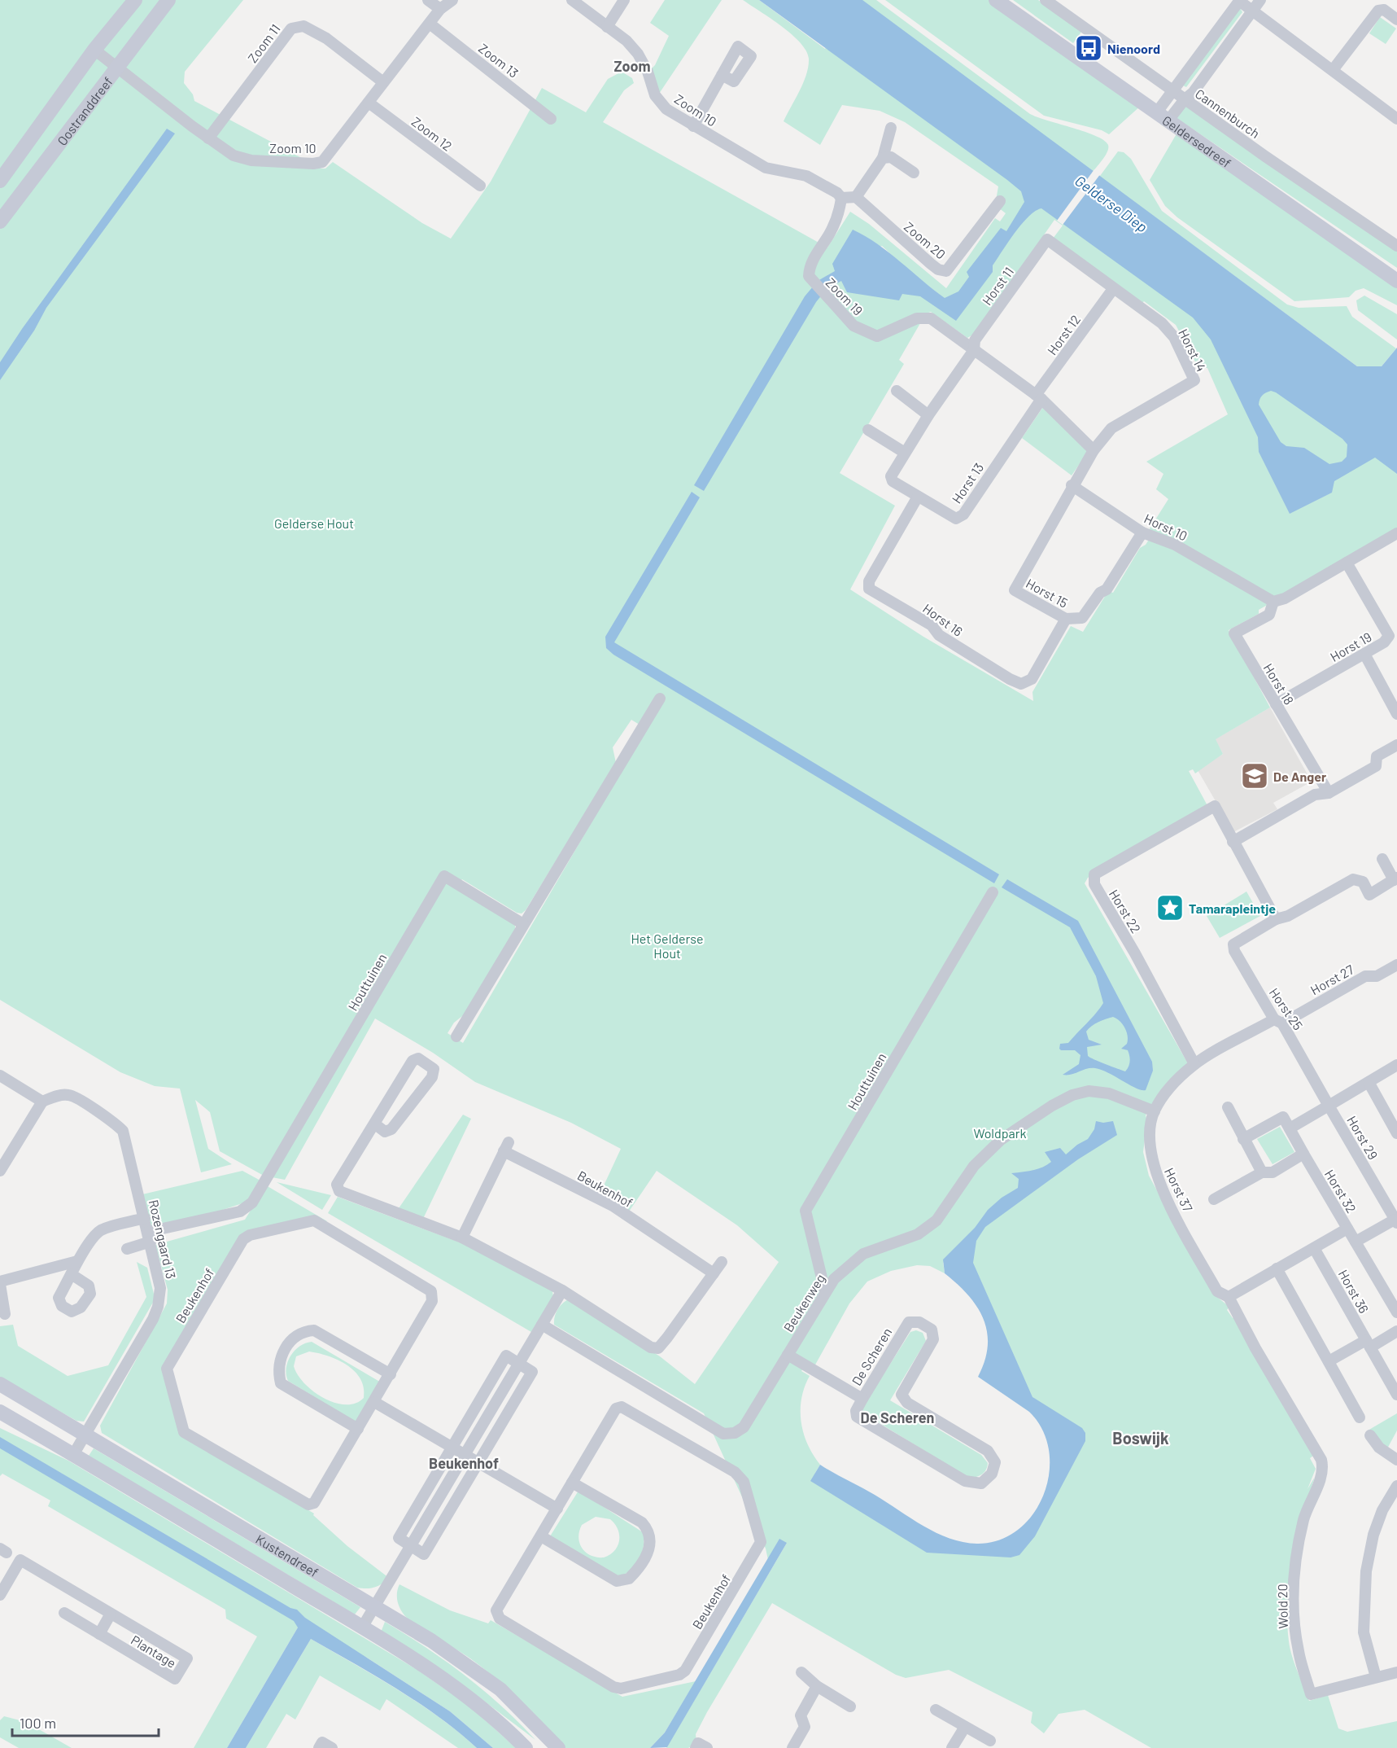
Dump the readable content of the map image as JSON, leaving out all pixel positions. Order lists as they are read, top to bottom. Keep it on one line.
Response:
{"streets":{"main road":["Oostranddreef","Geldersedreef","Kustendreef"],"street":["Zoom 11","Zoom 13","Zoom 10","Cannenburch","Zoom 12","Zoom 20","Horst 11","Zoom 19","Horst 12","Horst 14","Horst 13","Horst 10","Horst 15","Horst 16","Horst 19","Horst 18","Horst 22","Horst 27","Houttuinen","Horst 25","Horst 29","Beukenhof","Horst 37","Horst 32","Rozengaard 13","Horst 36","Beukenweg","De Scheren","Wold 20","Plantage"]},"crossings":[["Zoom 11","Zoom 10"],["Zoom 13","Zoom 10"],["Oostranddreef","Zoom 10"],["Zoom 10","Zoom 12"],["Zoom 10","Zoom 19"],["Horst 11","Zoom 19"],["Horst 11","Horst 14"],["Horst 11","Horst 13"],["Horst 12","Horst 14"],["Horst 12","Horst 13"],["Horst 13","Horst 16"],["Horst 10","Horst 15"],["Horst 10","Horst 18"],["Horst 15","Horst 16"],["Horst 19","Horst 18"],["Horst 22","Horst 27"],["Horst 22","Horst 25"],["Horst 22","Horst 37"],["Horst 27","Horst 25"],["Horst 27","Horst 37"],["Houttuinen","Rozengaard 13"],["Houttuinen","Beukenweg"],["Horst 25","Horst 29"],["Horst 37","Beukenweg"],["Horst 37","Wold 20"],["Horst 32","Horst 36"],["Rozengaard 13","Kustendreef"],["Beukenweg","De Scheren"]],"districts":["Zoom","De Scheren","Boswijk","Beukenhof"],"water":["Gelderse Diep"],"parks":["Gelderse Hout","Het Gelderse Hout","Woldpark"],"places":{"bus stop":["Nienoord"],"school or university":["De Anger"],"place":["Tamarapleintje"]},"scale_bar":"100 m"}
